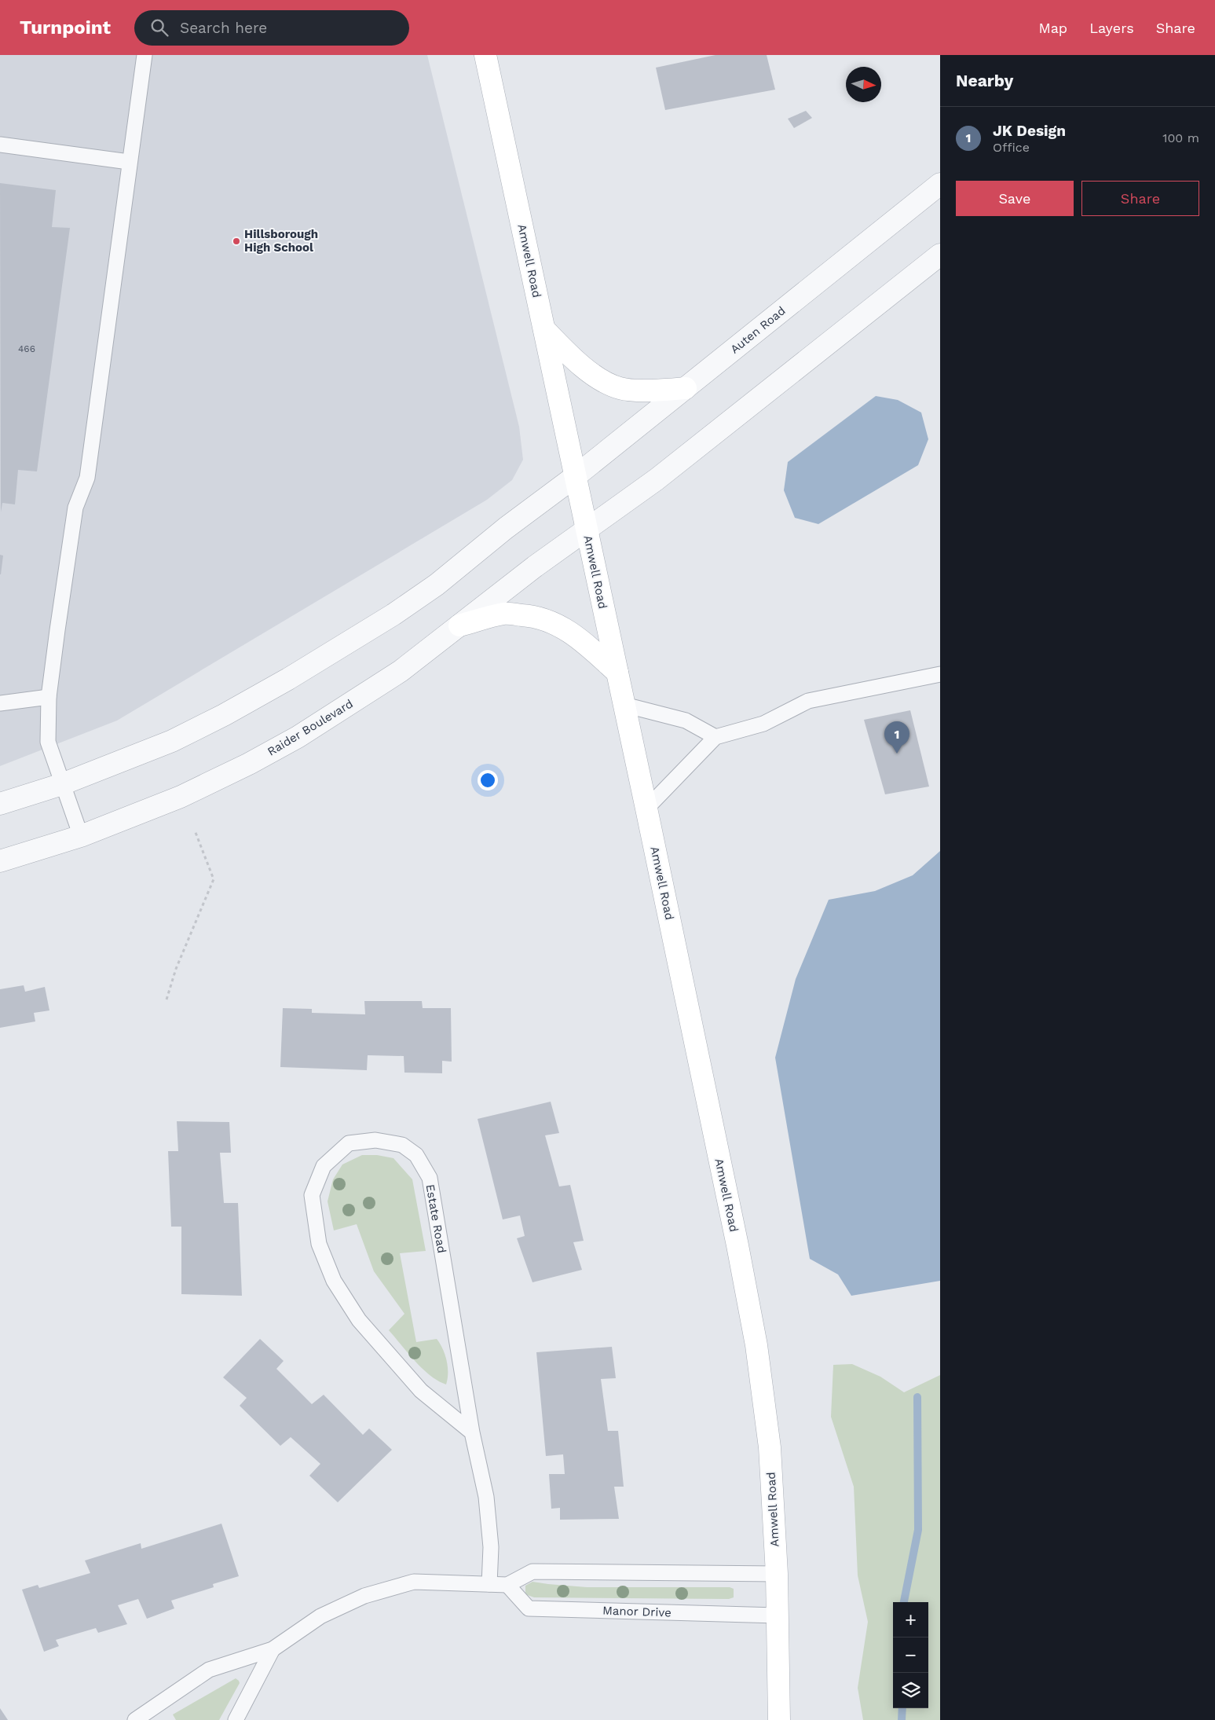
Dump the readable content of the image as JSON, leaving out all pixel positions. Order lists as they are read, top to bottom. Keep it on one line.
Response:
{"streets":{"main road":["Amwell Road"],"street":["Auten Road","Raider Boulevard"],"lane":["Estate Road","Manor Drive"]},"crossings":[["Amwell Road","Auten Road"],["Amwell Road","Raider Boulevard"],["Amwell Road","Manor Drive"]],"places":["Hillsborough High School"],"house_numbers":["466"],"north":"right","page":{"header":"Turnpoint","search":"Search here","nav":["Map","Layers","Share"],"heading":"Nearby","list":[{"mark":"1","name":"JK Design","note":"Office","value":"100 m"}],"buttons":["Save","Share"],"pins":"1","map_buttons":["+","−"]}}
